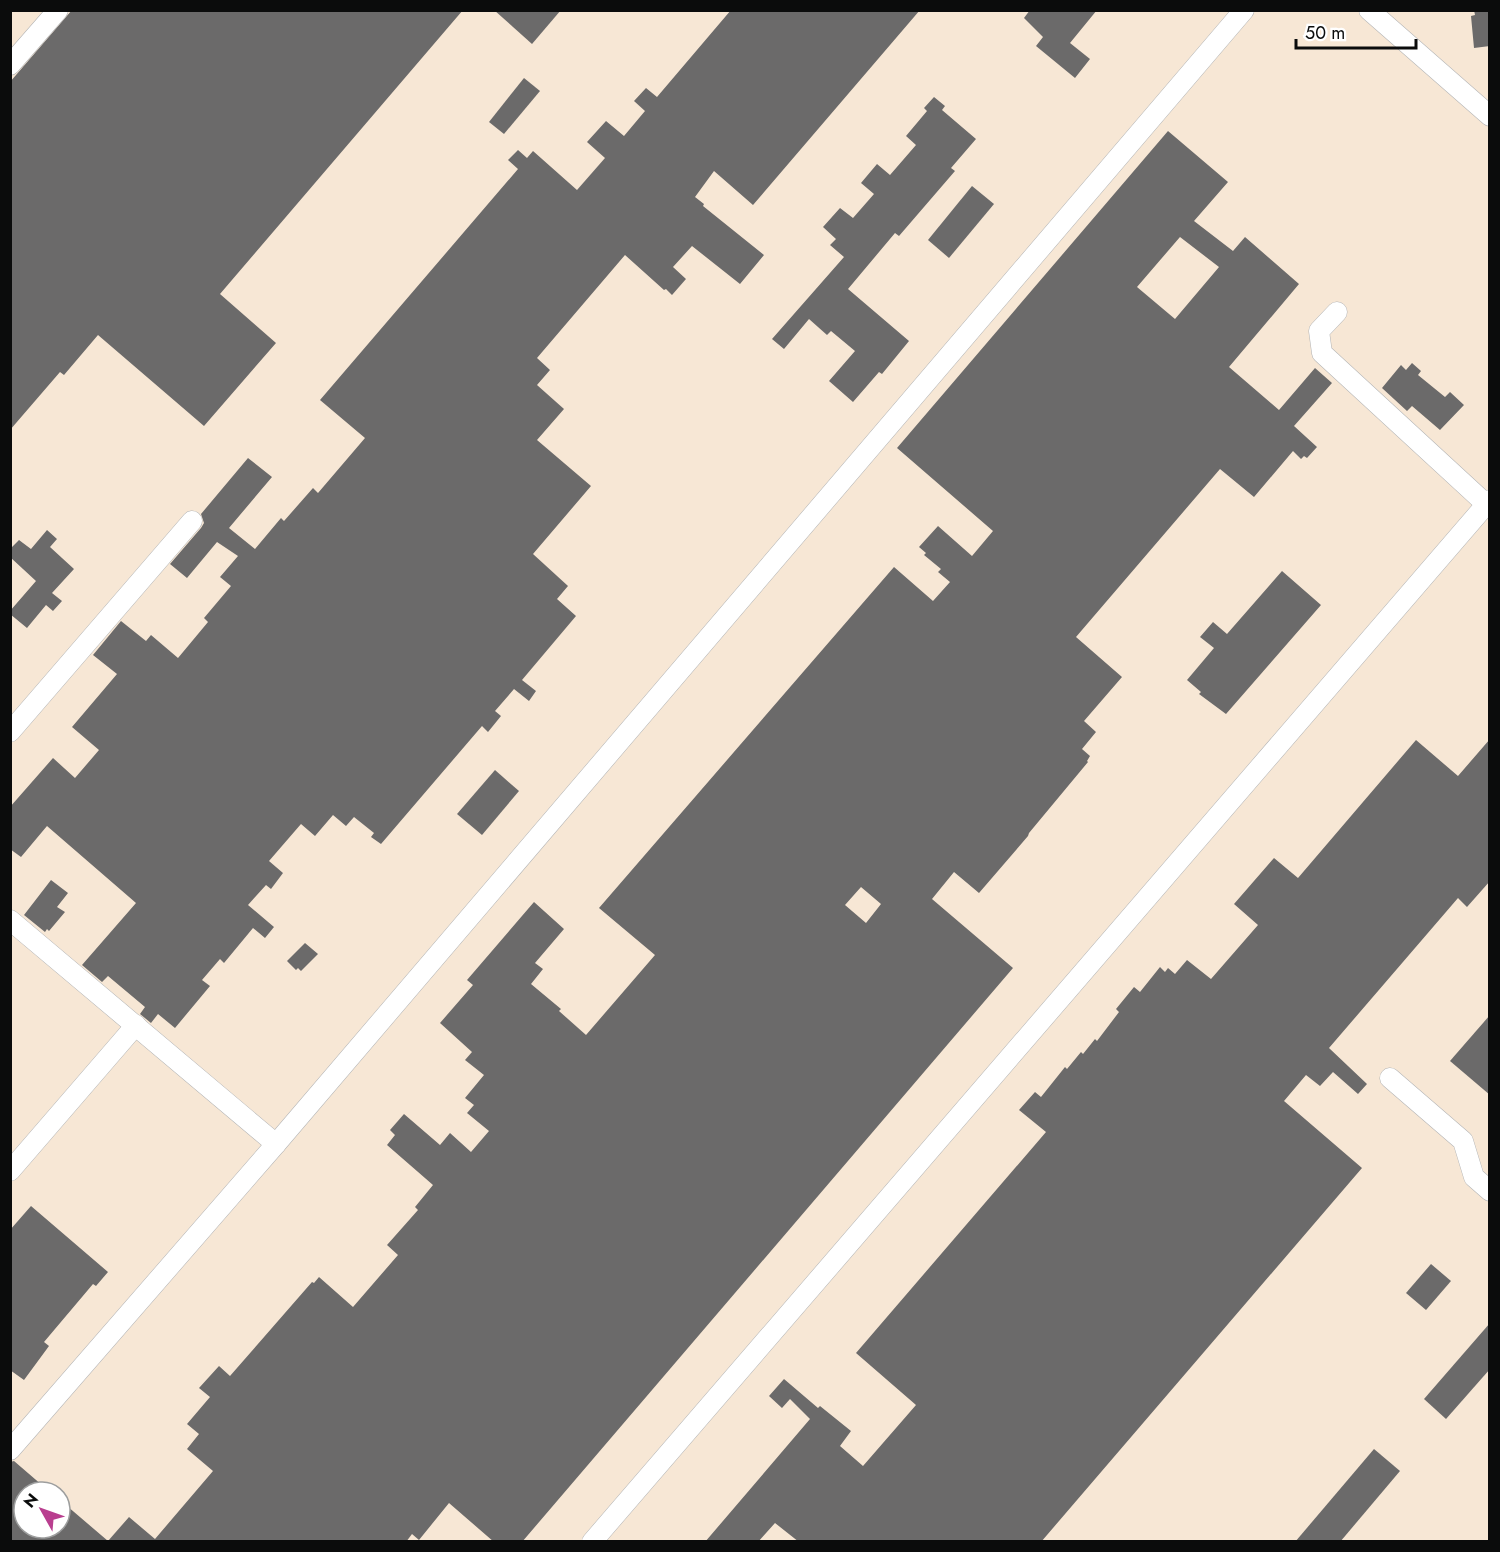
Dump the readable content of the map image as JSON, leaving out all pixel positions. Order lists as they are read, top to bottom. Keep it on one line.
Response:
{"scale_bar":"50 m","north":"top left"}
